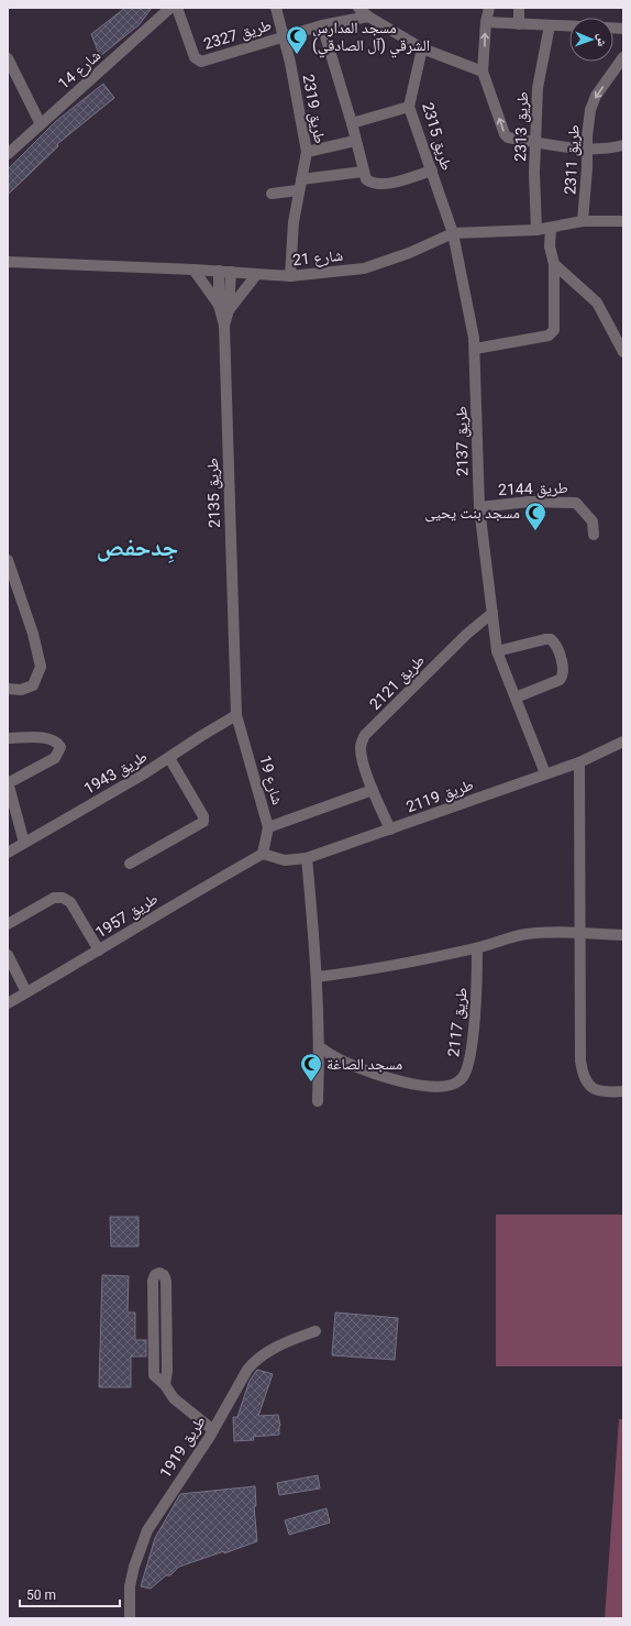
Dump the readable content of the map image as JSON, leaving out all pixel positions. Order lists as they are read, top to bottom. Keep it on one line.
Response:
{"streets":{"street":["طريق 2327","شارع 14","طريق 2319","طريق 2313","طريق 2315","طريق 2311","شارع 21","طريق 2137","طريق 2144","طريق 2135","طريق 2121","طريق 1943","شارع 19","طريق 2119","طريق 1957","طريق 2117","طريق 1919"]},"crossings":[["طريق 2327","طريق 2319"],["طريق 2319","شارع 21"],["طريق 2313","شارع 21"],["طريق 2315","شارع 21"],["طريق 2315","طريق 2137"],["طريق 2311","شارع 21"],["شارع 21","طريق 2137"],["شارع 21","طريق 2135"],["طريق 2137","طريق 2144"],["طريق 2137","طريق 2121"],["طريق 2137","طريق 2119"],["طريق 2135","طريق 1943"],["طريق 2135","شارع 19"],["طريق 2121","طريق 2119"],["طريق 1943","شارع 19"],["شارع 19","طريق 2119"],["شارع 19","طريق 1957"],["طريق 2119","طريق 1957"]],"one_way":["طريق 2311"],"districts":["جِدحفص"],"places":{"mosque":["مسجد المدارس الشرقي (آل الصادقي)","مسجد بنت يحيى","مسجد الصاغة"]},"scale_bar":"50 m","north":"right"}
